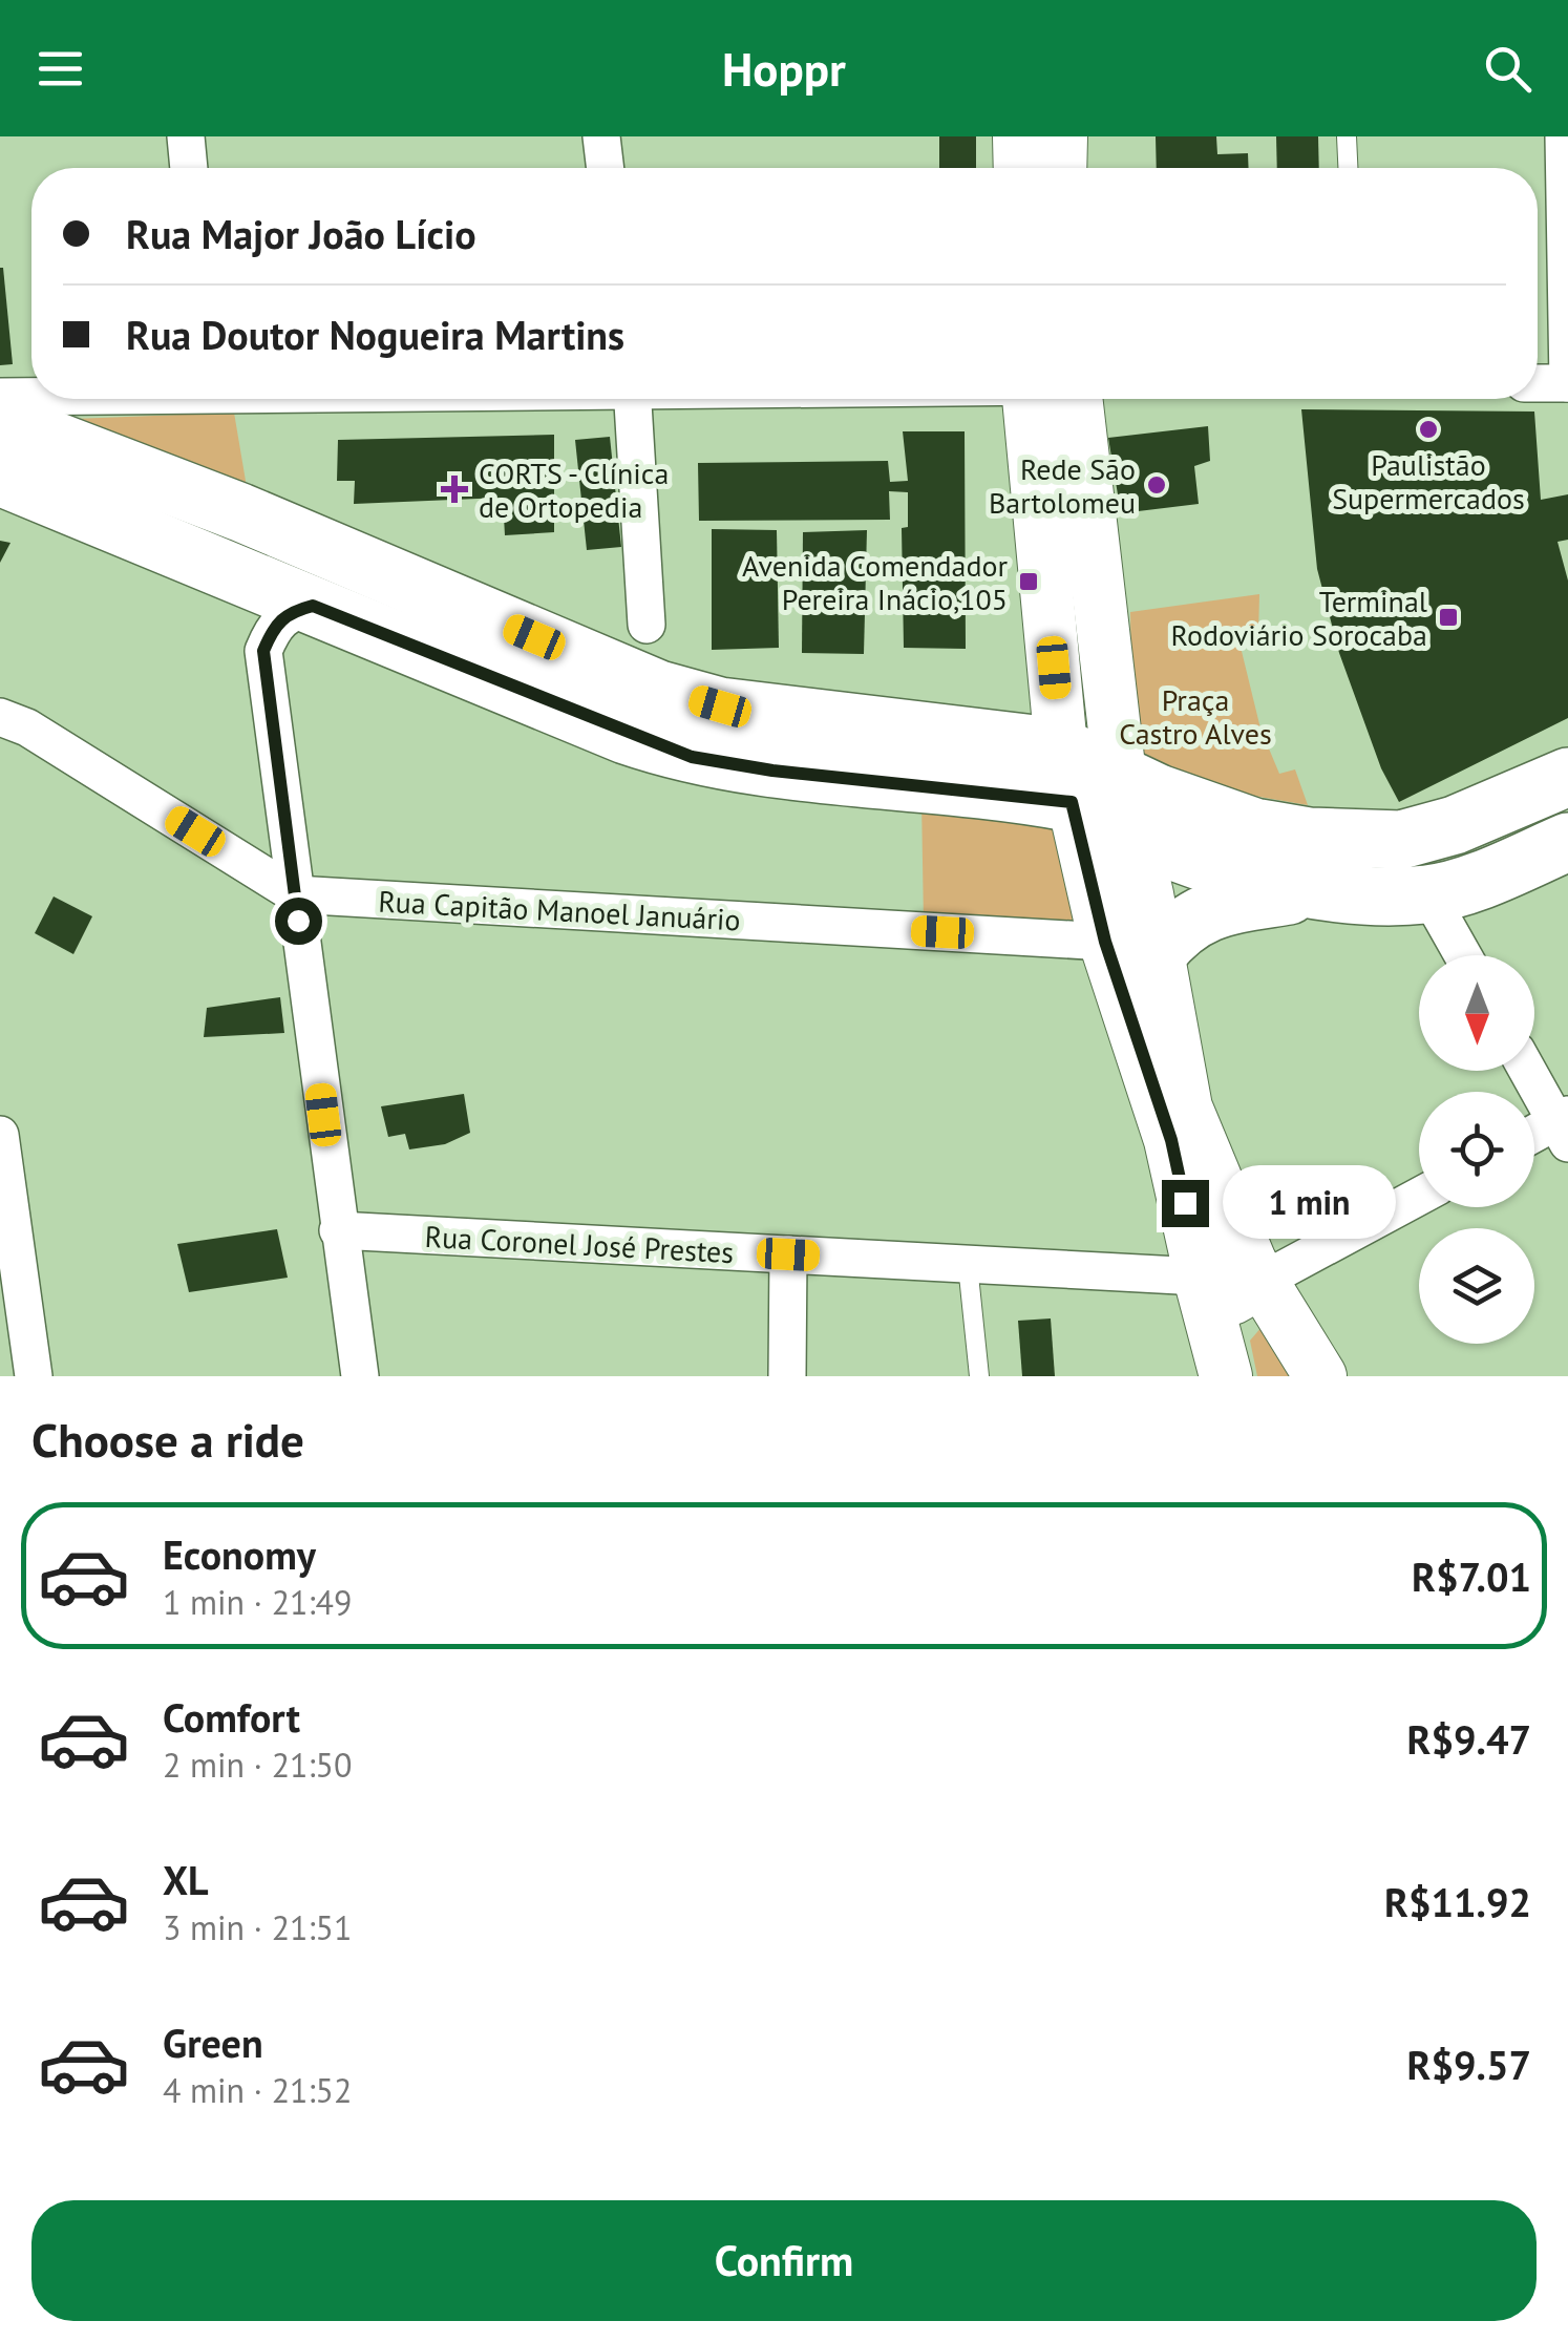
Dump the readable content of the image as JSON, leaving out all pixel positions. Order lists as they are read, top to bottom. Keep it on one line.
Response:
{"streets":{"street":["Rua Capitão Manoel Januário","Rua Coronel José Prestes"]},"parks":["Praça Castro Alves"],"places":{"other":["Paulistão Supermercados","Rede São Bartolomeu"],"health":["CORTS - Clínica de Ortopedia"],"transit":["Avenida Comendador Pereira Inácio,105","Terminal Rodoviário Sorocaba"]},"north":"bottom","page":{"header":"Hoppr","banner":["Rua Major João Lício","Rua Doutor Nogueira Martins"],"bubble":"1 min","heading":"Choose a ride","list":[{"name":"Economy","note":"1 min · 21:49","value":"R$7.01"},{"name":"Comfort","note":"2 min · 21:50","value":"R$9.47"},{"name":"XL","note":"3 min · 21:51","value":"R$11.92"},{"name":"Green","note":"4 min · 21:52","value":"R$9.57"}],"buttons":"Confirm"}}
